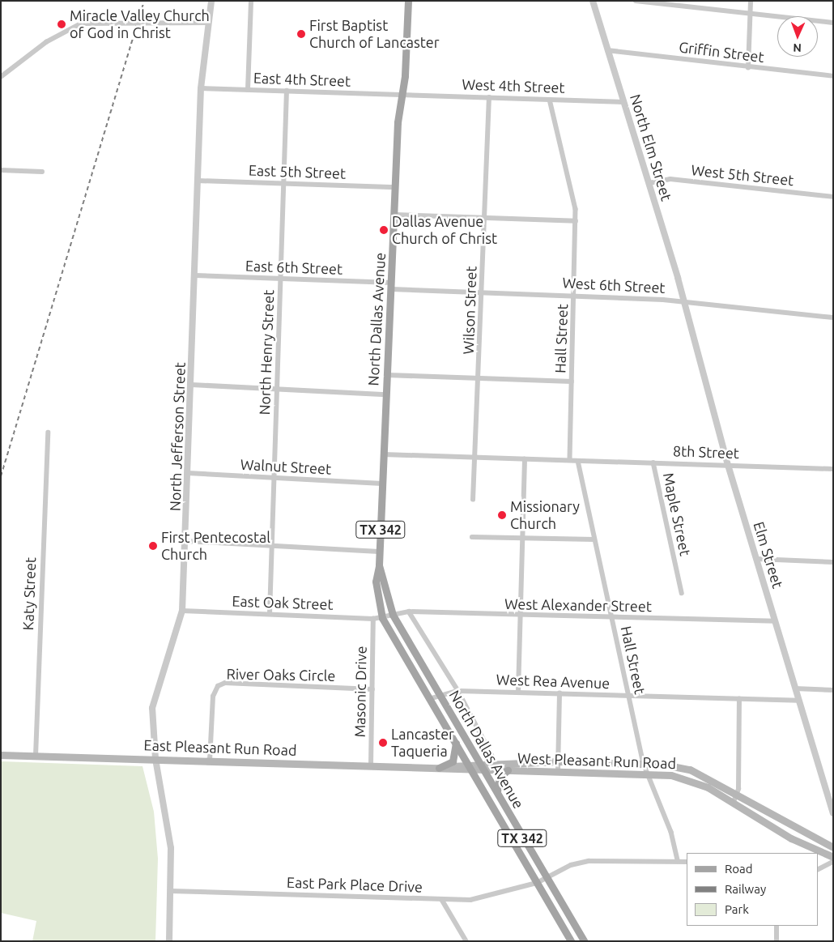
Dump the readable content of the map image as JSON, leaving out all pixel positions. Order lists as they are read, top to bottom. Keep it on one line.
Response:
{"streets":{"main road":["North Dallas Avenue","TX 342","East Pleasant Run Road","West Pleasant Run Road"],"street":["Griffin Street","East 4th Street","West 4th Street","North Elm Street","East 5th Street","West 5th Street","East 6th Street","West 6th Street","Wilson Street","Hall Street","North Henry Street","North Jefferson Street","8th Street","Walnut Street","Maple Street","Elm Street","Katy Street","East Oak Street","West Alexander Street","River Oaks Circle","West Rea Avenue","Masonic Drive","East Park Place Drive"]},"crossings":[["Griffin Street","North Elm Street"],["East 4th Street","West 4th Street"],["East 4th Street","North Dallas Avenue"],["East 4th Street","North Henry Street"],["East 4th Street","North Jefferson Street"],["West 4th Street","North Elm Street"],["West 4th Street","Wilson Street"],["West 4th Street","North Dallas Avenue"],["West 4th Street","Hall Street"],["North Elm Street","West 5th Street"],["North Elm Street","West 6th Street"],["North Elm Street","Elm Street"],["East 5th Street","North Dallas Avenue"],["East 5th Street","North Henry Street"],["East 5th Street","North Jefferson Street"],["East 6th Street","West 6th Street"],["East 6th Street","North Dallas Avenue"],["East 6th Street","North Henry Street"],["East 6th Street","North Jefferson Street"],["West 6th Street","Wilson Street"],["West 6th Street","North Dallas Avenue"],["West 6th Street","Hall Street"],["West 6th Street","Elm Street"],["North Dallas Avenue","Walnut Street"],["North Dallas Avenue","East Oak Street"],["North Dallas Avenue","West Alexander Street"],["North Dallas Avenue","West Rea Avenue"],["North Dallas Avenue","West Pleasant Run Road"],["North Dallas Avenue","East Park Place Drive"],["Hall Street","8th Street"],["Hall Street","West Alexander Street"],["Hall Street","West Rea Avenue"],["Hall Street","West Pleasant Run Road"],["Hall Street","East Park Place Drive"],["North Henry Street","Walnut Street"],["North Henry Street","East Oak Street"],["North Jefferson Street","Walnut Street"],["North Jefferson Street","East Oak Street"],["North Jefferson Street","East Pleasant Run Road"],["North Jefferson Street","East Park Place Drive"],["8th Street","Maple Street"],["8th Street","Elm Street"],["Elm Street","West Alexander Street"],["Elm Street","West Rea Avenue"],["Katy Street","East Pleasant Run Road"],["East Oak Street","West Alexander Street"],["East Oak Street","Masonic Drive"],["River Oaks Circle","Masonic Drive"],["River Oaks Circle","East Pleasant Run Road"],["Masonic Drive","East Pleasant Run Road"],["East Pleasant Run Road","West Pleasant Run Road"]],"places":["Miracle Valley Church of God in Christ","First Baptist Church of Lancaster","Dallas Avenue Church of Christ","Missionary Church","First Pentecostal Church","Lancaster Taqueria"],"legend":["Road","Railway","Park"],"north":"bottom"}
